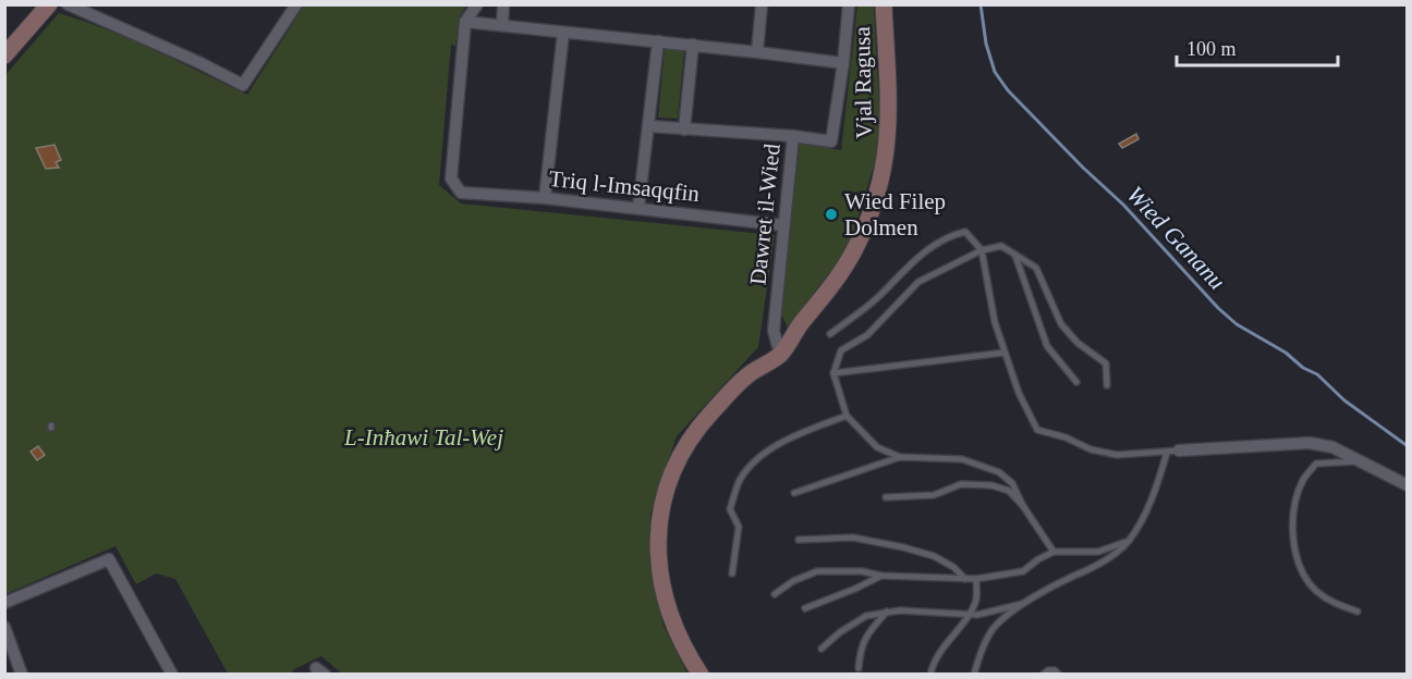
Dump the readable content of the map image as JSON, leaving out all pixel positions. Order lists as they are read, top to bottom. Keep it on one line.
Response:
{"streets":{"main road":["Vjal Ragusa"],"street":["Triq l-Imsaqqfin","Dawret il-Wied"]},"crossings":[["Vjal Ragusa","Dawret il-Wied"],["Triq l-Imsaqqfin","Dawret il-Wied"]],"water":["Wied Gananu"],"parks":["L-Inħawi Tal-Wej"],"places":["Wied Filep Dolmen"],"scale_bar":"100 m"}
